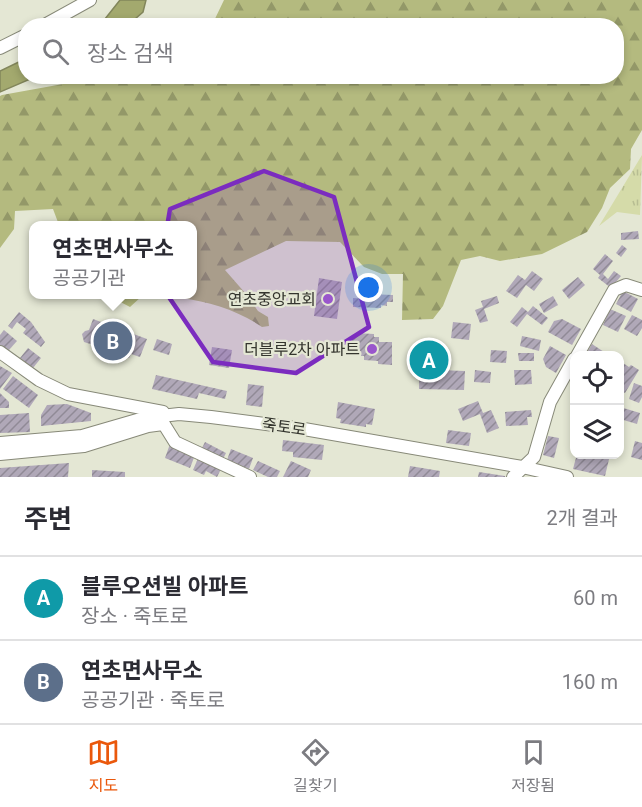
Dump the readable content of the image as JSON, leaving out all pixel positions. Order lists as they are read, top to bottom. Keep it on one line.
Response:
{"streets":{"street":["죽토로"]},"places":["연초중앙교회","더블루2차 아파트"],"page":{"search":"장소 검색","popup":["연초면사무소","공공기관"],"pins":["B","A"],"heading":["주변","2개 결과"],"list":[{"mark":"A","name":"블루오션빌 아파트","note":"장소 · 죽토로","value":"60 m"},{"mark":"B","name":"연초면사무소","note":"공공기관 · 죽토로","value":"160 m"}],"nav":["지도","길찾기","저장됨"]}}
